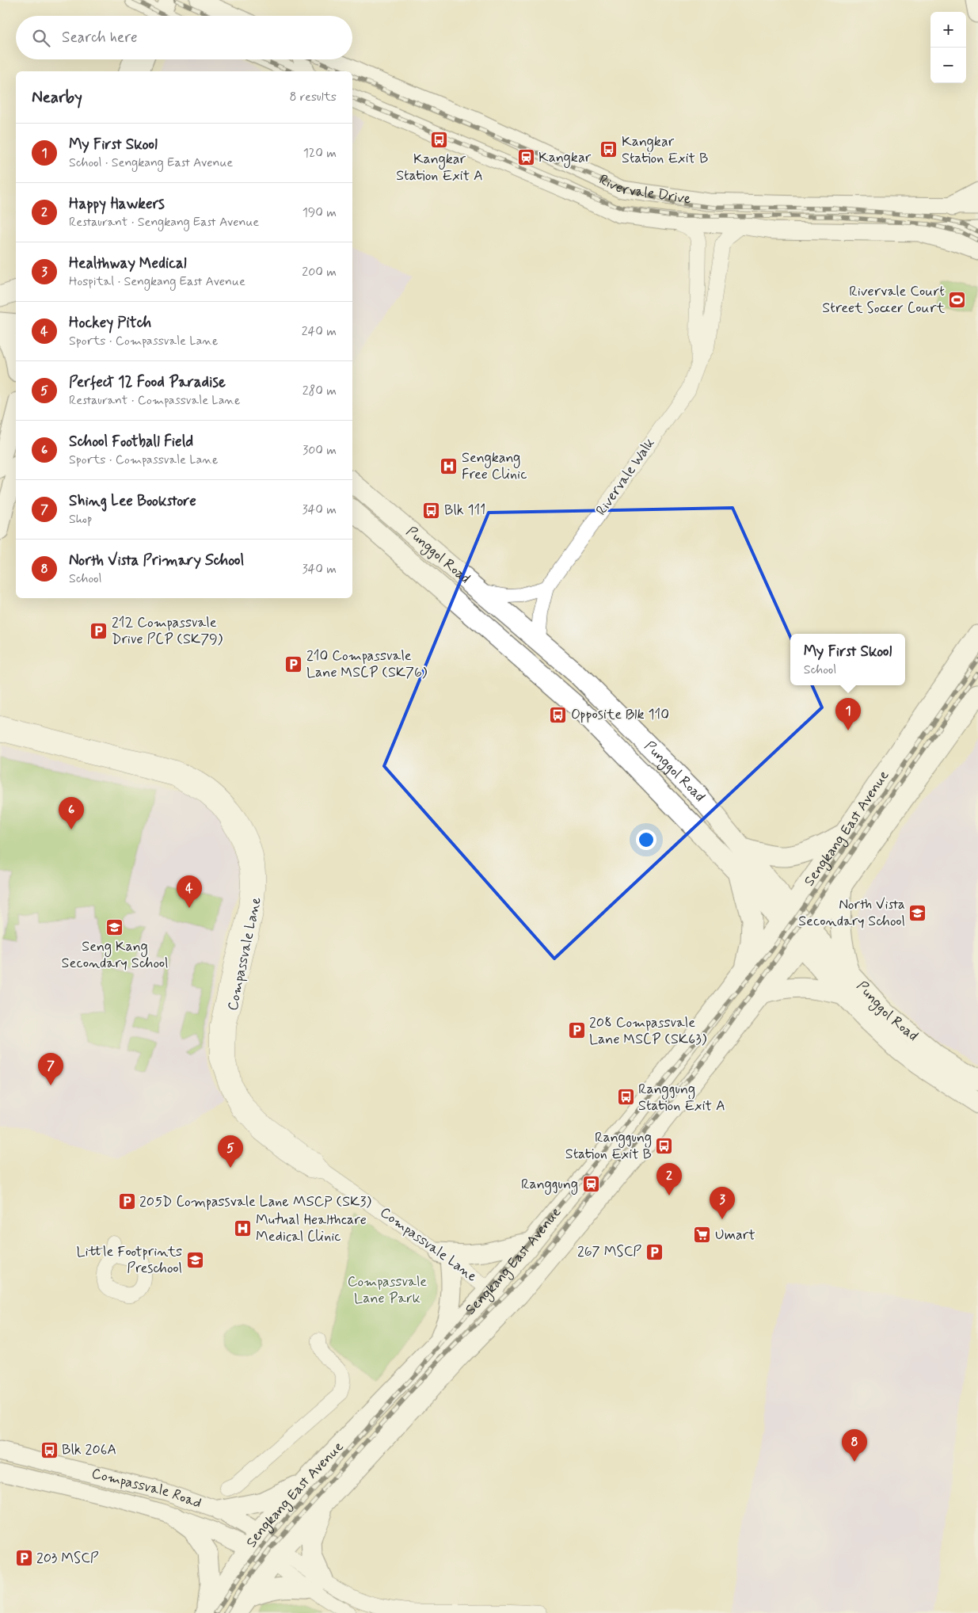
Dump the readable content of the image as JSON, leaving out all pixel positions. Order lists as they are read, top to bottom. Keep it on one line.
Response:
{"streets":{"main road":["Punggol Road","Sengkang East Avenue"],"street":["Rivervale Drive","Rivervale Walk","Compassvale Lane","Compassvale Road"]},"crossings":[["Rivervale Drive","Rivervale Walk"],["Rivervale Walk","Punggol Road"],["Punggol Road","Sengkang East Avenue"],["Sengkang East Avenue","Compassvale Lane"],["Sengkang East Avenue","Compassvale Road"]],"parks":["Compassvale Lane Park"],"places":{"bus stop":["Kangkar Station Exit A","Kangkar Station Exit B","Blk 111","Opposite Blk 110","Ranggung Station Exit A","Ranggung Station Exit B","Blk 206A"],"station":["Kangkar","Ranggung"],"sports":["Rivervale Court Street Soccer Court"],"hospital":["Sengkang Free Clinic","Mutual Healthcare Medical Clinic"],"parking":["212 Compassvale Drive PCP (SK79)","210 Compassvale Lane MSCP (SK76)","208 Compassvale Lane MSCP (SK63)","205D Compassvale Lane MSCP (SK3)","267 MSCP","203 MSCP"],"school or university":["North Vista Secondary School","Seng Kang Secondary School","Little Footprints Preschool"],"supermarket":["Umart"]},"page":{"map_buttons":["+","−"],"search":"Search here","heading":["Nearby","8 results"],"list":[{"mark":"1","name":"My First Skool","note":"School · Sengkang East Avenue","value":"120 m"},{"mark":"2","name":"Happy Hawkers","note":"Restaurant · Sengkang East Avenue","value":"190 m"},{"mark":"3","name":"Healthway Medical","note":"Hospital · Sengkang East Avenue","value":"200 m"},{"mark":"4","name":"Hockey Pitch","note":"Sports · Compassvale Lane","value":"240 m"},{"mark":"5","name":"Perfect 12 Food Paradise","note":"Restaurant · Compassvale Lane","value":"280 m"},{"mark":"6","name":"School Football Field","note":"Sports · Compassvale Lane","value":"300 m"},{"mark":"7","name":"Shing Lee Bookstore","note":"Shop","value":"340 m"},{"mark":"8","name":"North Vista Primary School","note":"School","value":"340 m"}],"popup":["My First Skool","School"],"pins":["1","6","4","7","5","2","3","8"]}}
